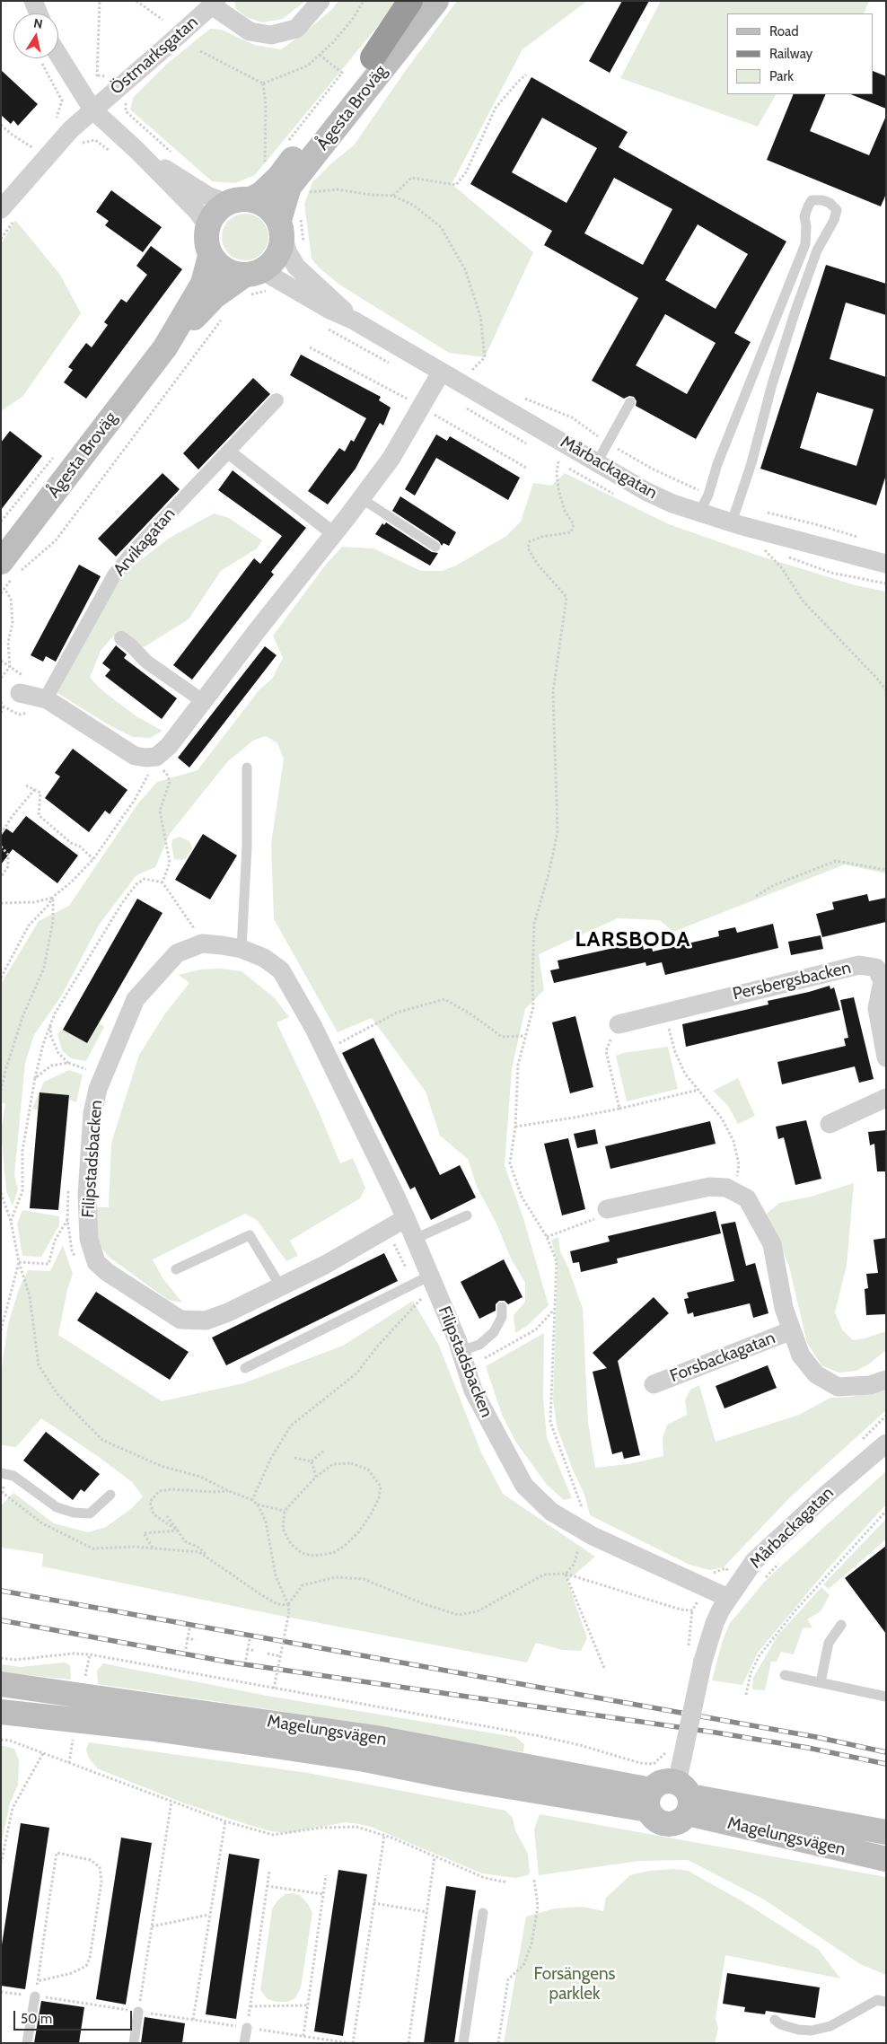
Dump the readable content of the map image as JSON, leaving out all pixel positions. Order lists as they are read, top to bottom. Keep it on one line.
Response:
{"streets":{"main road":["Ågesta Broväg","Magelungsvägen"],"street":["Östmarksgatan","Mårbackagatan","Arvikagatan","Persbergsbacken","Filipstadsbacken","Forsbackagatan"]},"crossings":[["Ågesta Broväg","Mårbackagatan"],["Mårbackagatan","Filipstadsbacken"],["Mårbackagatan","Magelungsvägen"]],"districts":["LARSBODA"],"parks":["Forsängens parklek"],"legend":["Road","Railway","Park"],"scale_bar":"50 m","north":"top"}
